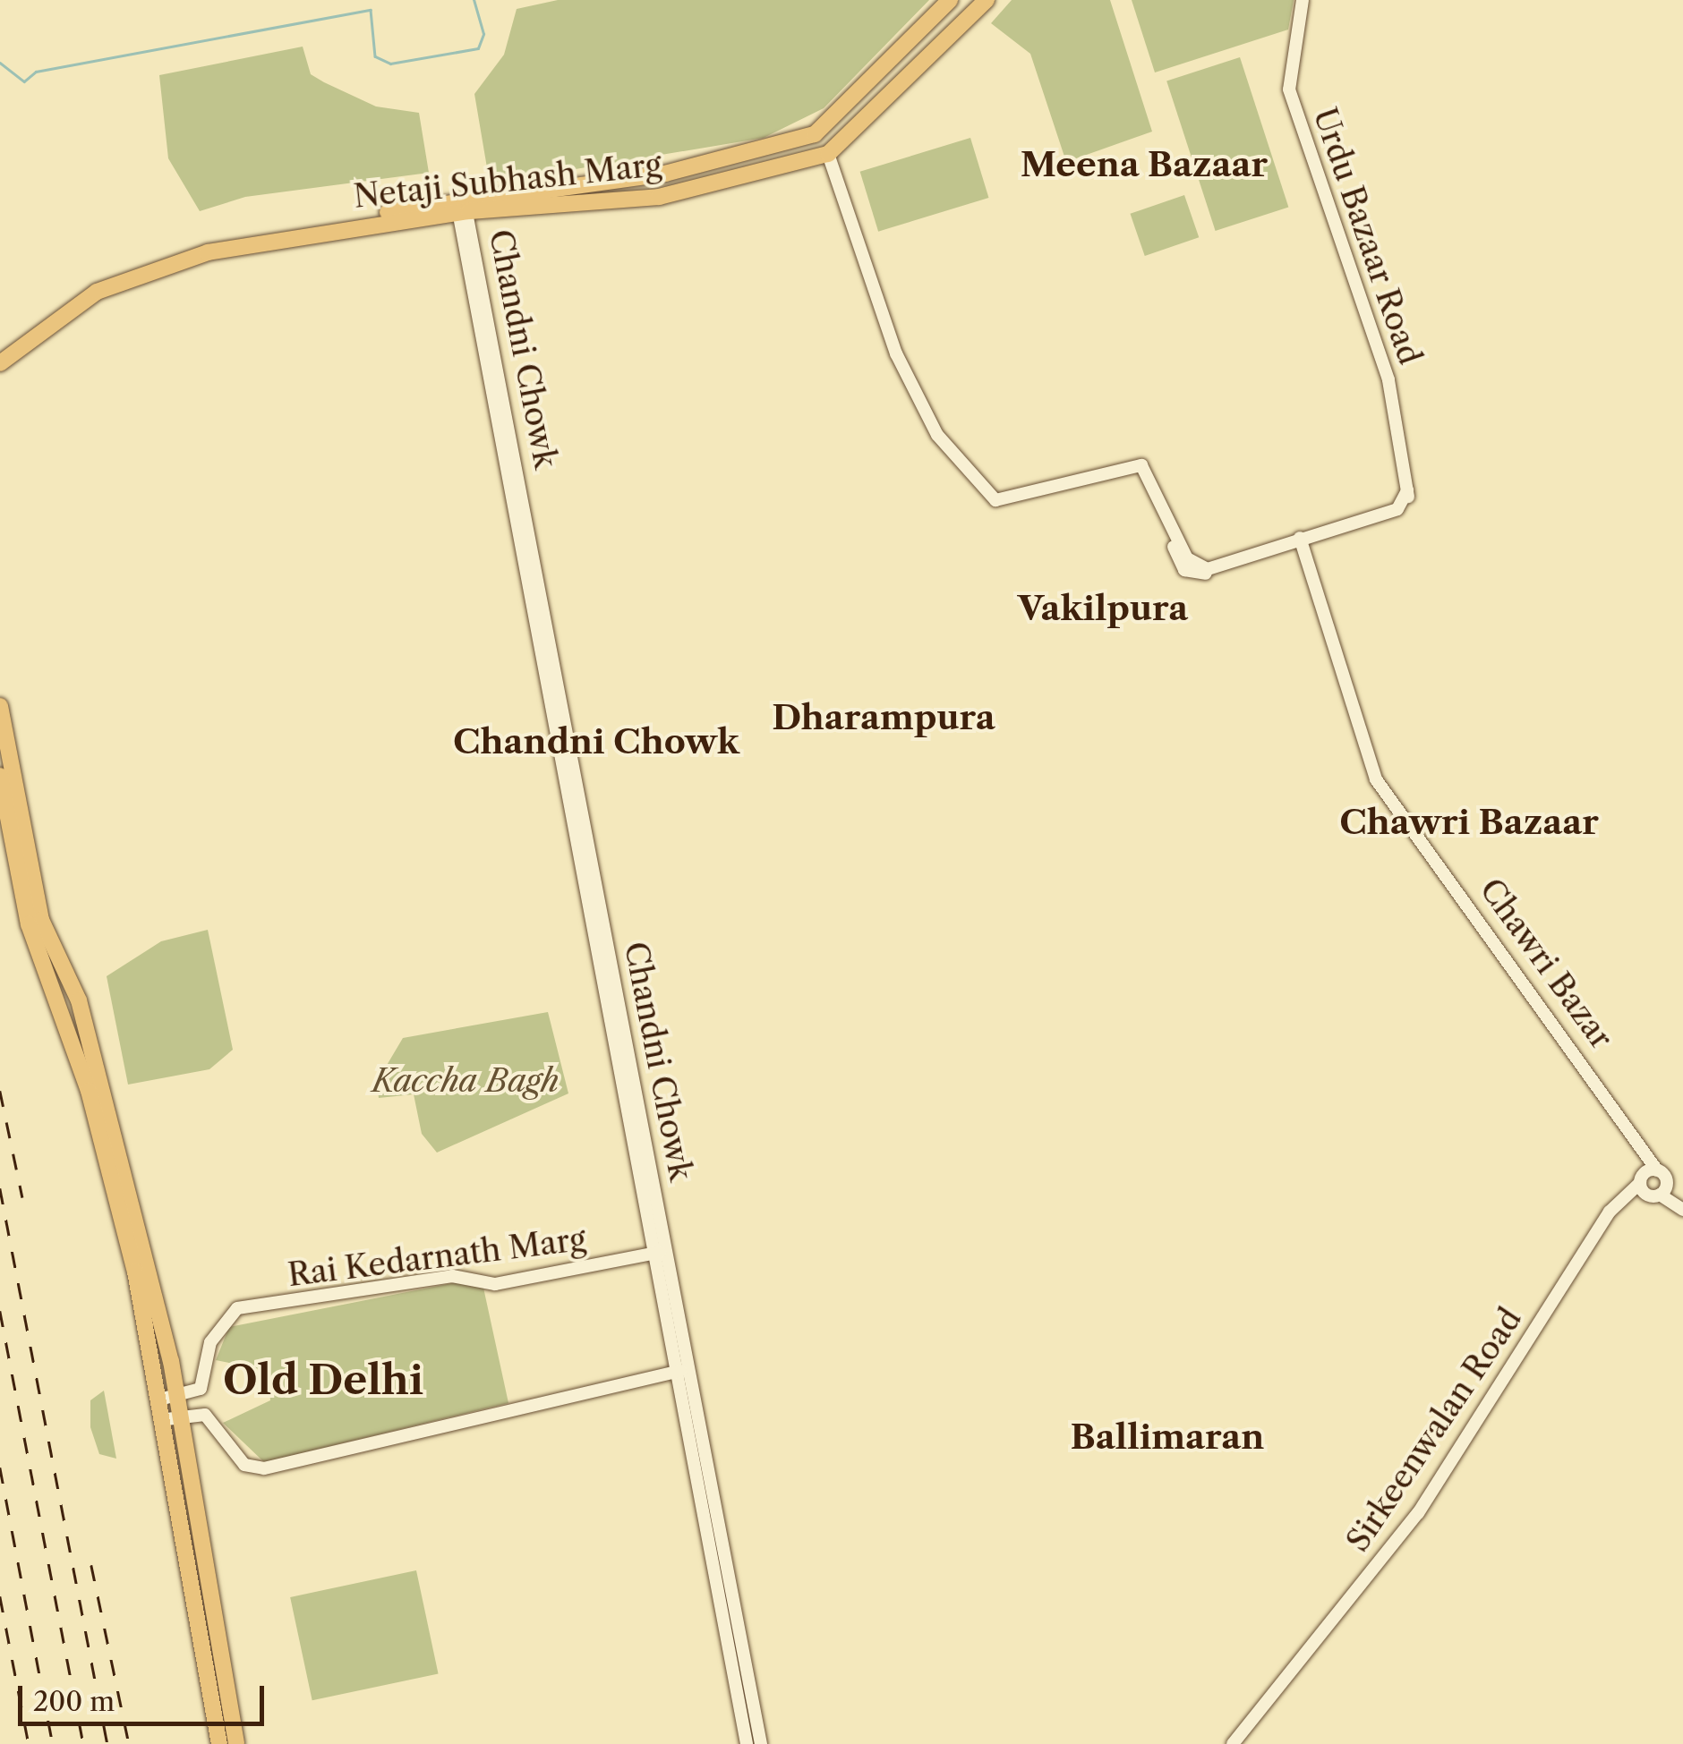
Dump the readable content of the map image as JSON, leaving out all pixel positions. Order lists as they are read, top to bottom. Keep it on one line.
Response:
{"streets":{"main road":["Netaji Subhash Marg"],"street":["Urdu Bazaar Road","Chandni Chowk","Chawri Bazar","Rai Kedarnath Marg","Sirkeenwalan Road"]},"crossings":[["Netaji Subhash Marg","Chandni Chowk"],["Urdu Bazaar Road","Chawri Bazar"],["Chandni Chowk","Rai Kedarnath Marg"],["Chawri Bazar","Sirkeenwalan Road"]],"districts":["Meena Bazaar","Vakilpura","Dharampura","Chandni Chowk","Chawri Bazaar","Old Delhi","Ballimaran"],"parks":["Kaccha Bagh"],"scale_bar":"200 m"}
